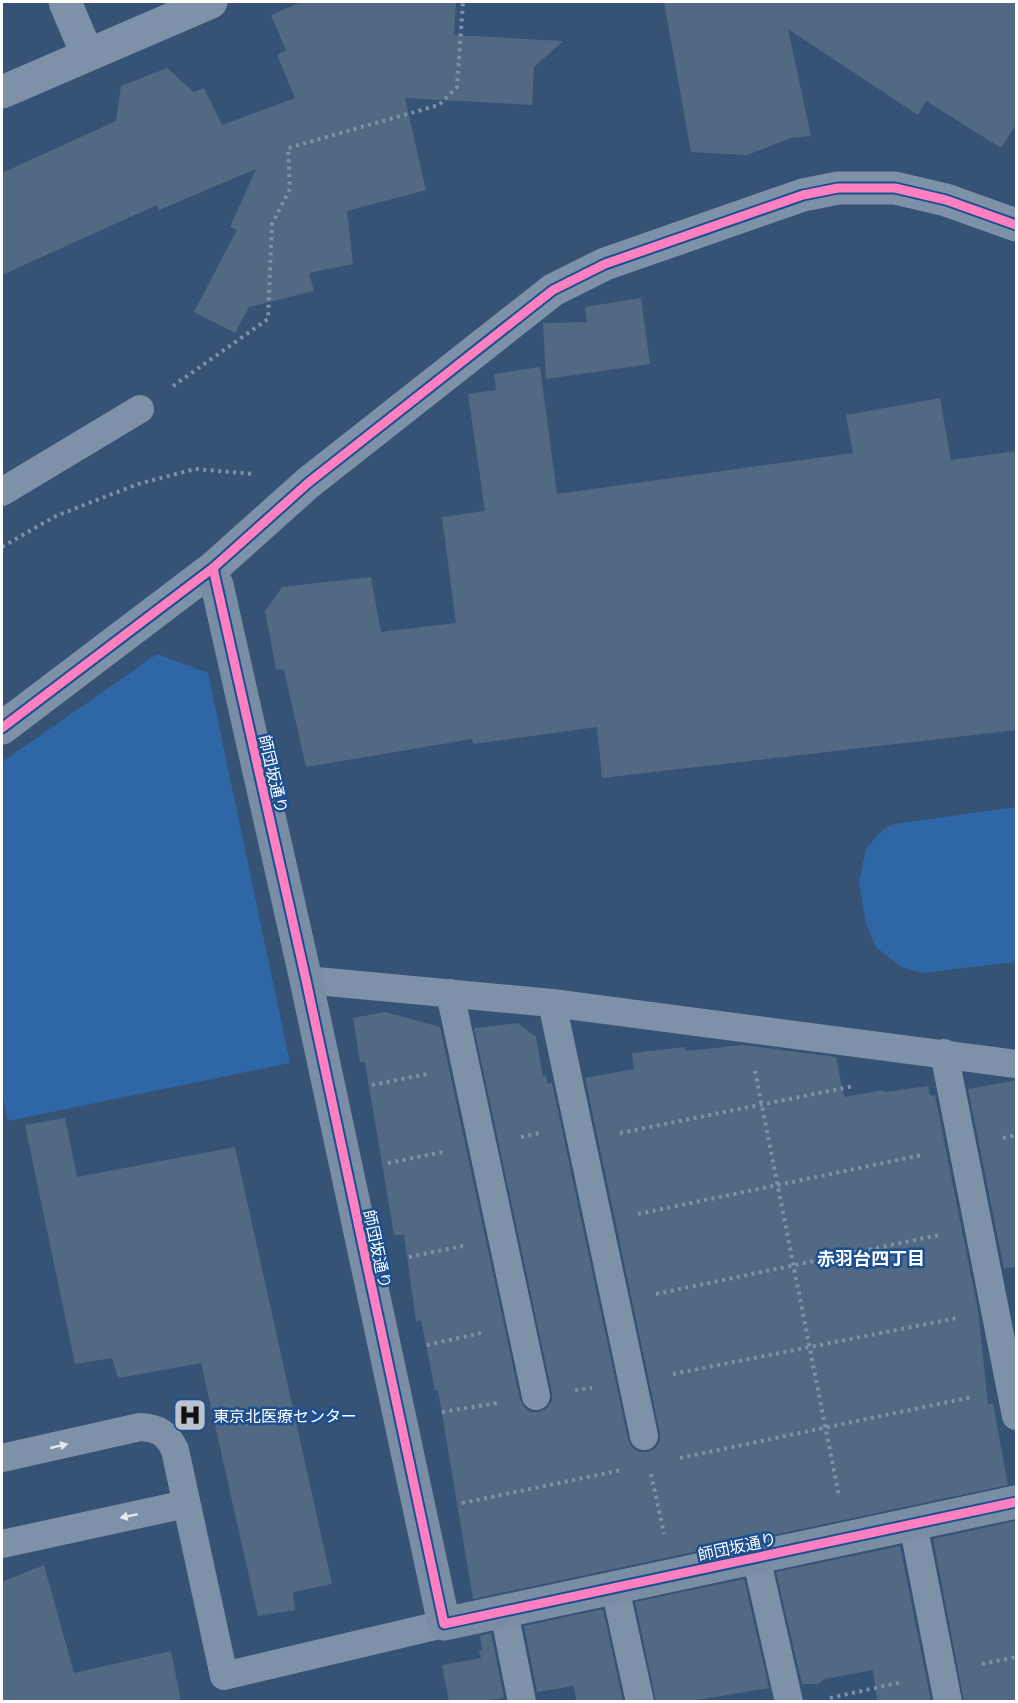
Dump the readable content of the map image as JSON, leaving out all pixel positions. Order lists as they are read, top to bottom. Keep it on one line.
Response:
{"streets":{"street":["師団坂通り"]},"districts":["赤羽台四丁目"],"places":{"hospital":["東京北医療センター"]}}
